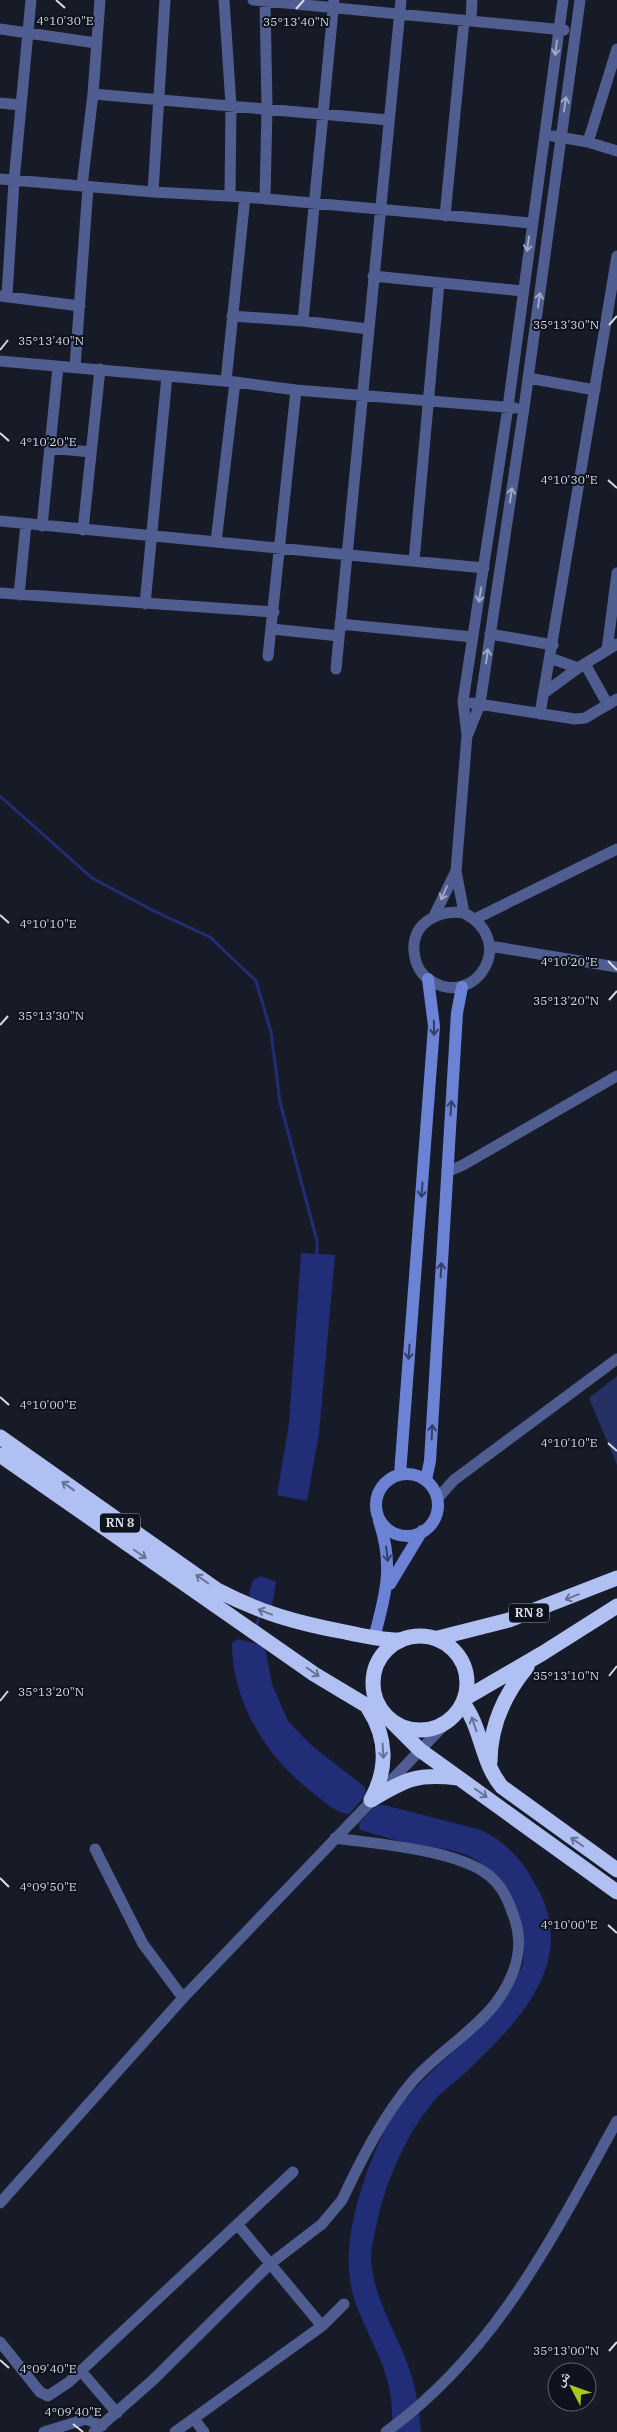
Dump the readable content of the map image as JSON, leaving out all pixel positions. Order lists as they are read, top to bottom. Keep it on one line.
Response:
{"streets":{"highway":["RN 8"]},"north":"top left","coordinates":["4°10'30\"E","35°13'40\"N","35°13'30\"N","4°10'20\"E","4°10'10\"E","35°13'20\"N","4°10'00\"E","35°13'10\"N","4°09'50\"E","35°13'00\"N","4°09'40\"E"]}
